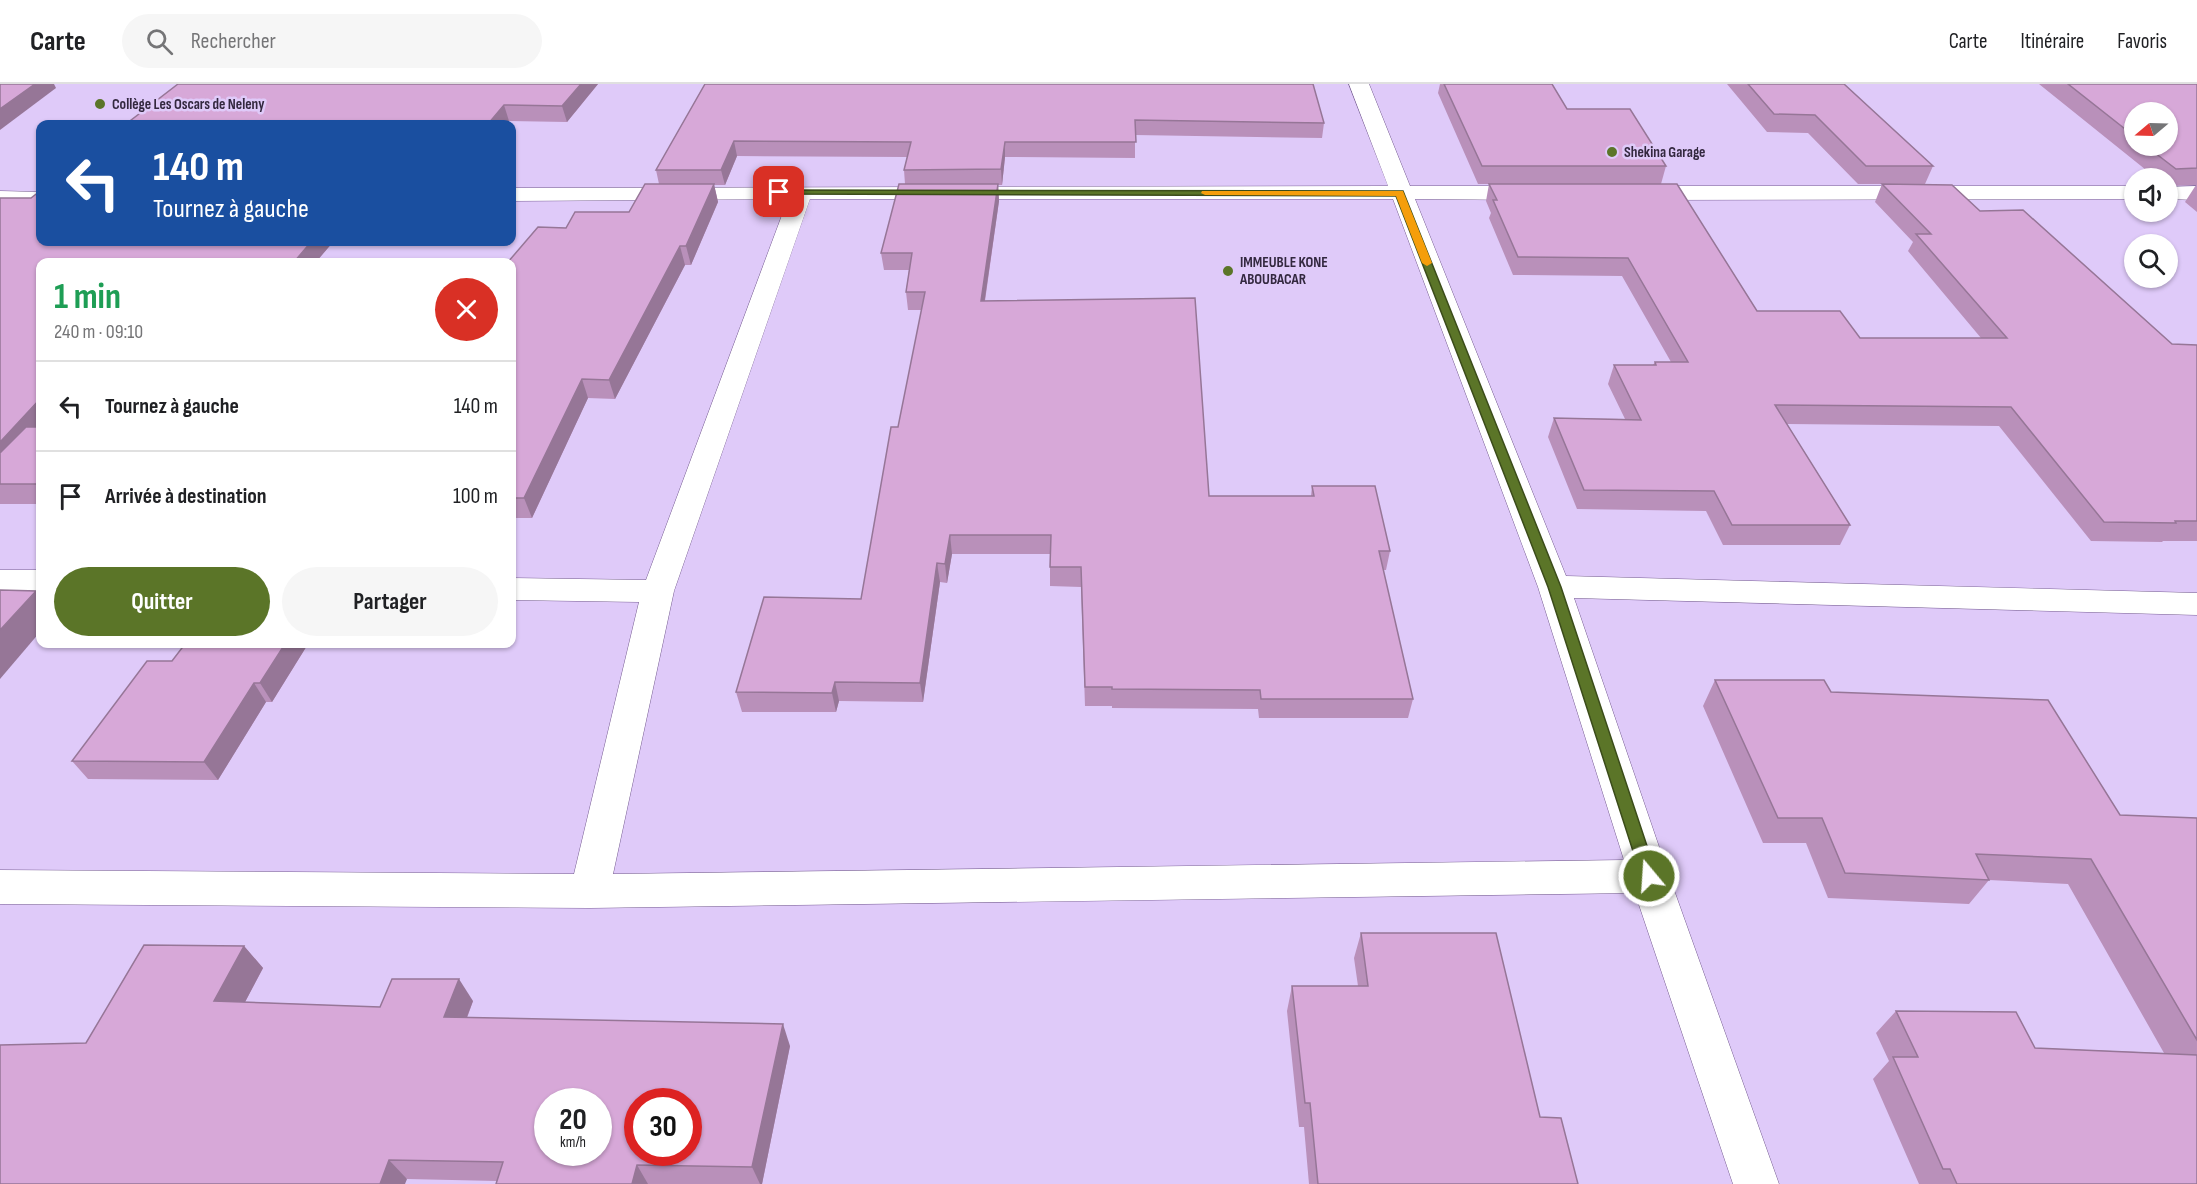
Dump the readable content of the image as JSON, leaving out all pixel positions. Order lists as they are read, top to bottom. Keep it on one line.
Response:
{"places":["Collège Les Oscars de Neleny","Shekina Garage","IMMEUBLE KONE ABOUBACAR"],"north":"left","page":{"header":"Carte","search":"Rechercher","nav":["Carte","Itinéraire","Favoris"],"turn":["140 m","Tournez à gauche"],"heading":["1 min","240 m · 09:10"],"list":[{"name":"Tournez à gauche","value":"140 m"},{"name":"Arrivée à destination","value":"100 m"}],"buttons":["Quitter","Partager"],"speed":"20 km/h","limit":"30"}}
